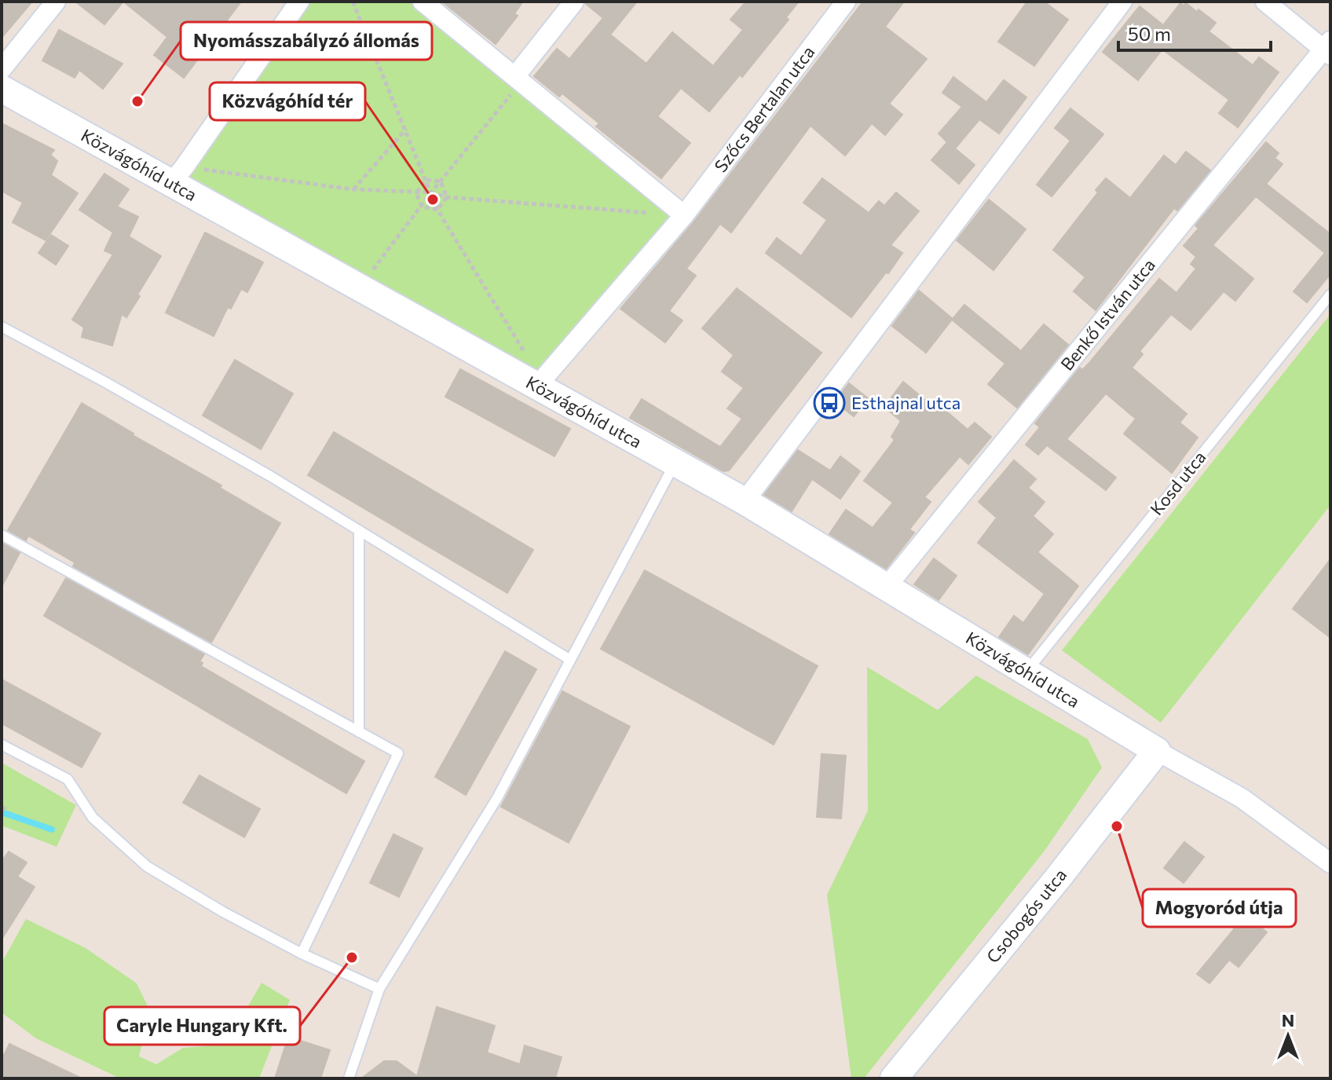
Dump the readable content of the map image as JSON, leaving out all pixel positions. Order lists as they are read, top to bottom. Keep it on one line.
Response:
{"streets":{"street":["Szőcs Bertalan utca","Közvágóhíd utca","Benkő István utca","Csobogós utca"],"lane":["Kosd utca"]},"crossings":[["Szőcs Bertalan utca","Közvágóhíd utca"],["Közvágóhíd utca","Benkő István utca"],["Közvágóhíd utca","Kosd utca"],["Közvágóhíd utca","Csobogós utca"]],"places":{"other":["Nyomásszabályzó állomás","Közvágóhíd tér","Mogyoród útja","Caryle Hungary Kft."],"bus stop":["Esthajnal utca"]},"scale_bar":"50 m","north":"top"}
